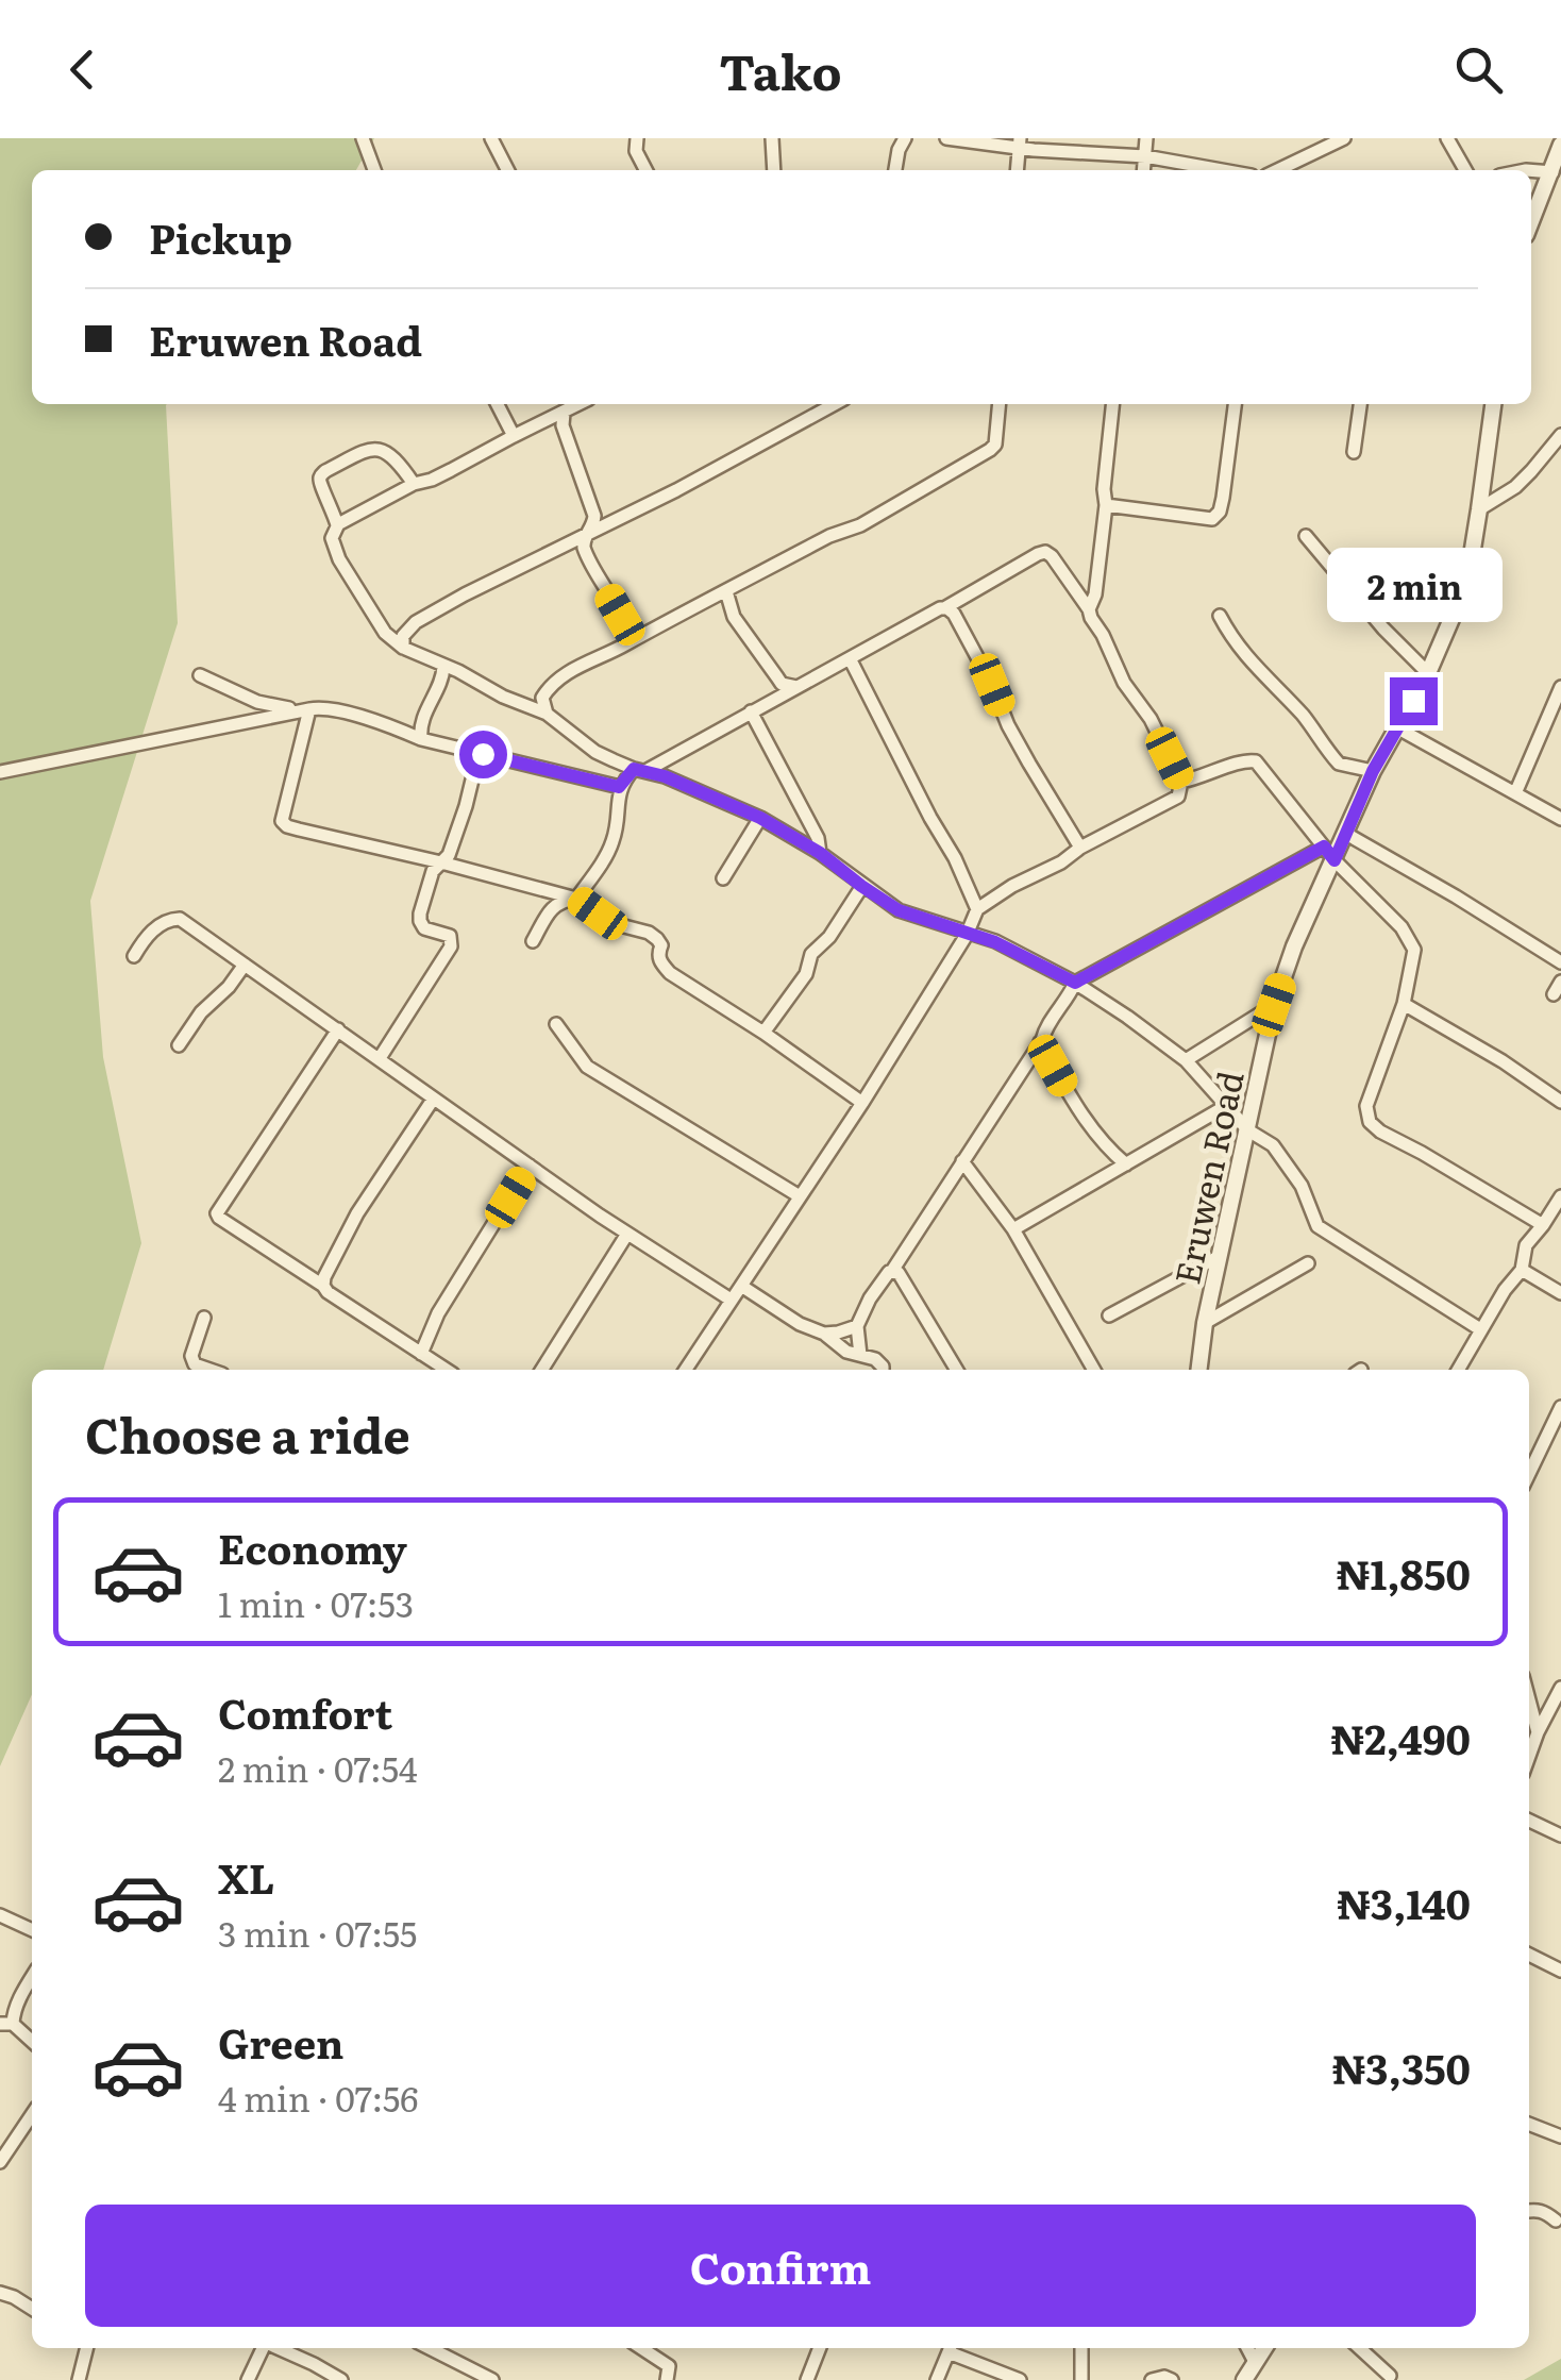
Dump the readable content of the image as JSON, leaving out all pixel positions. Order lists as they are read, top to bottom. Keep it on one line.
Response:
{"streets":{"street":["Eruwen Road"]},"page":{"header":"Tako","banner":["Pickup","Eruwen Road"],"bubble":"2 min","heading":"Choose a ride","list":[{"name":"Economy","note":"1 min · 07:53","value":"₦1,850"},{"name":"Comfort","note":"2 min · 07:54","value":"₦2,490"},{"name":"XL","note":"3 min · 07:55","value":"₦3,140"},{"name":"Green","note":"4 min · 07:56","value":"₦3,350"}],"buttons":"Confirm"}}
